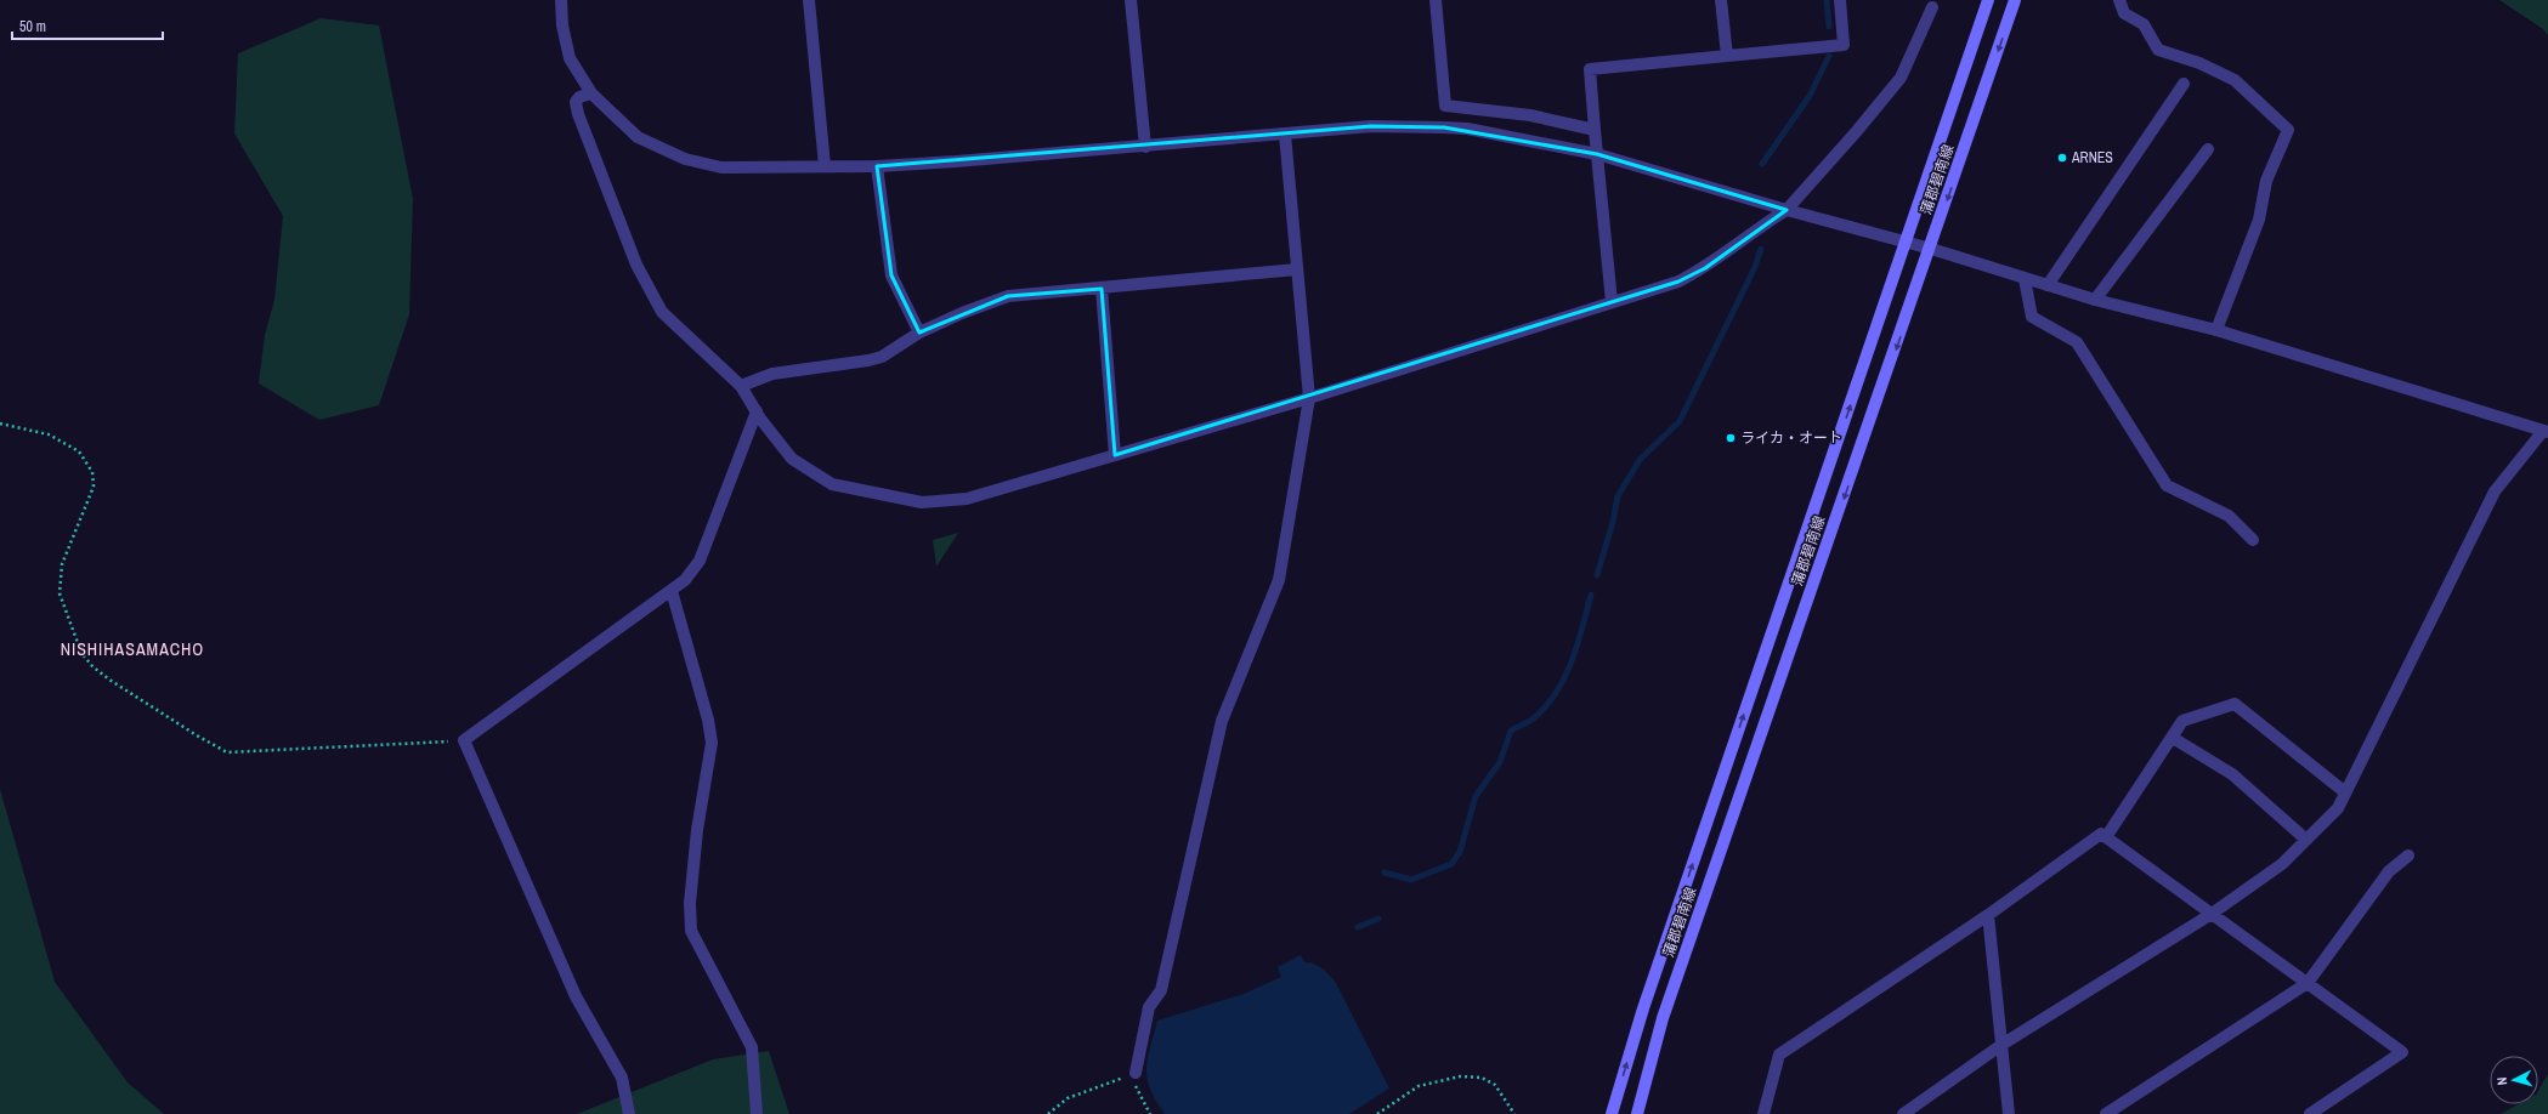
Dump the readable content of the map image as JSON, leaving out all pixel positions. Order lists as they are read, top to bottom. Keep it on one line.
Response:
{"streets":{"main road":["蒲郡碧南線"]},"districts":["NISHIHASAMACHO"],"places":["ARNES","ライカ・オート"],"scale_bar":"50 m","north":"left"}
